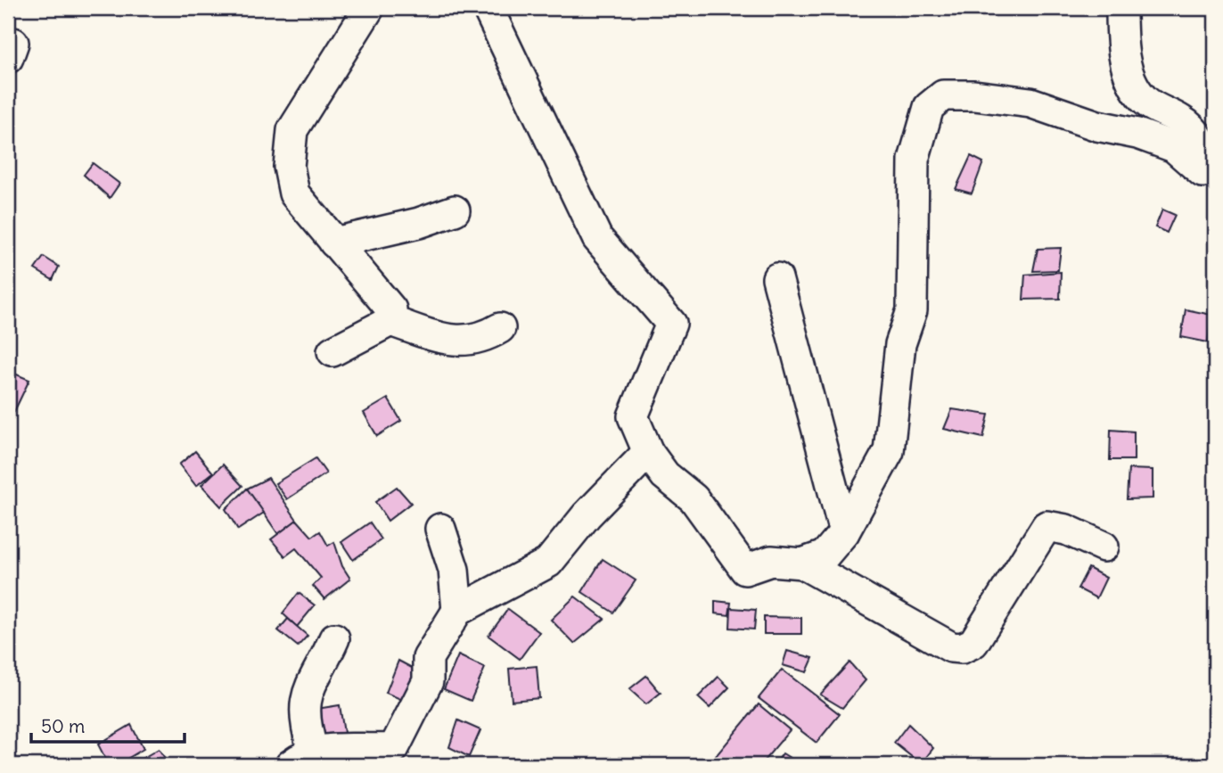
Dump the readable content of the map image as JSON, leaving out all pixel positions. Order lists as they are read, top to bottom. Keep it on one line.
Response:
{"scale_bar":"50 m"}
